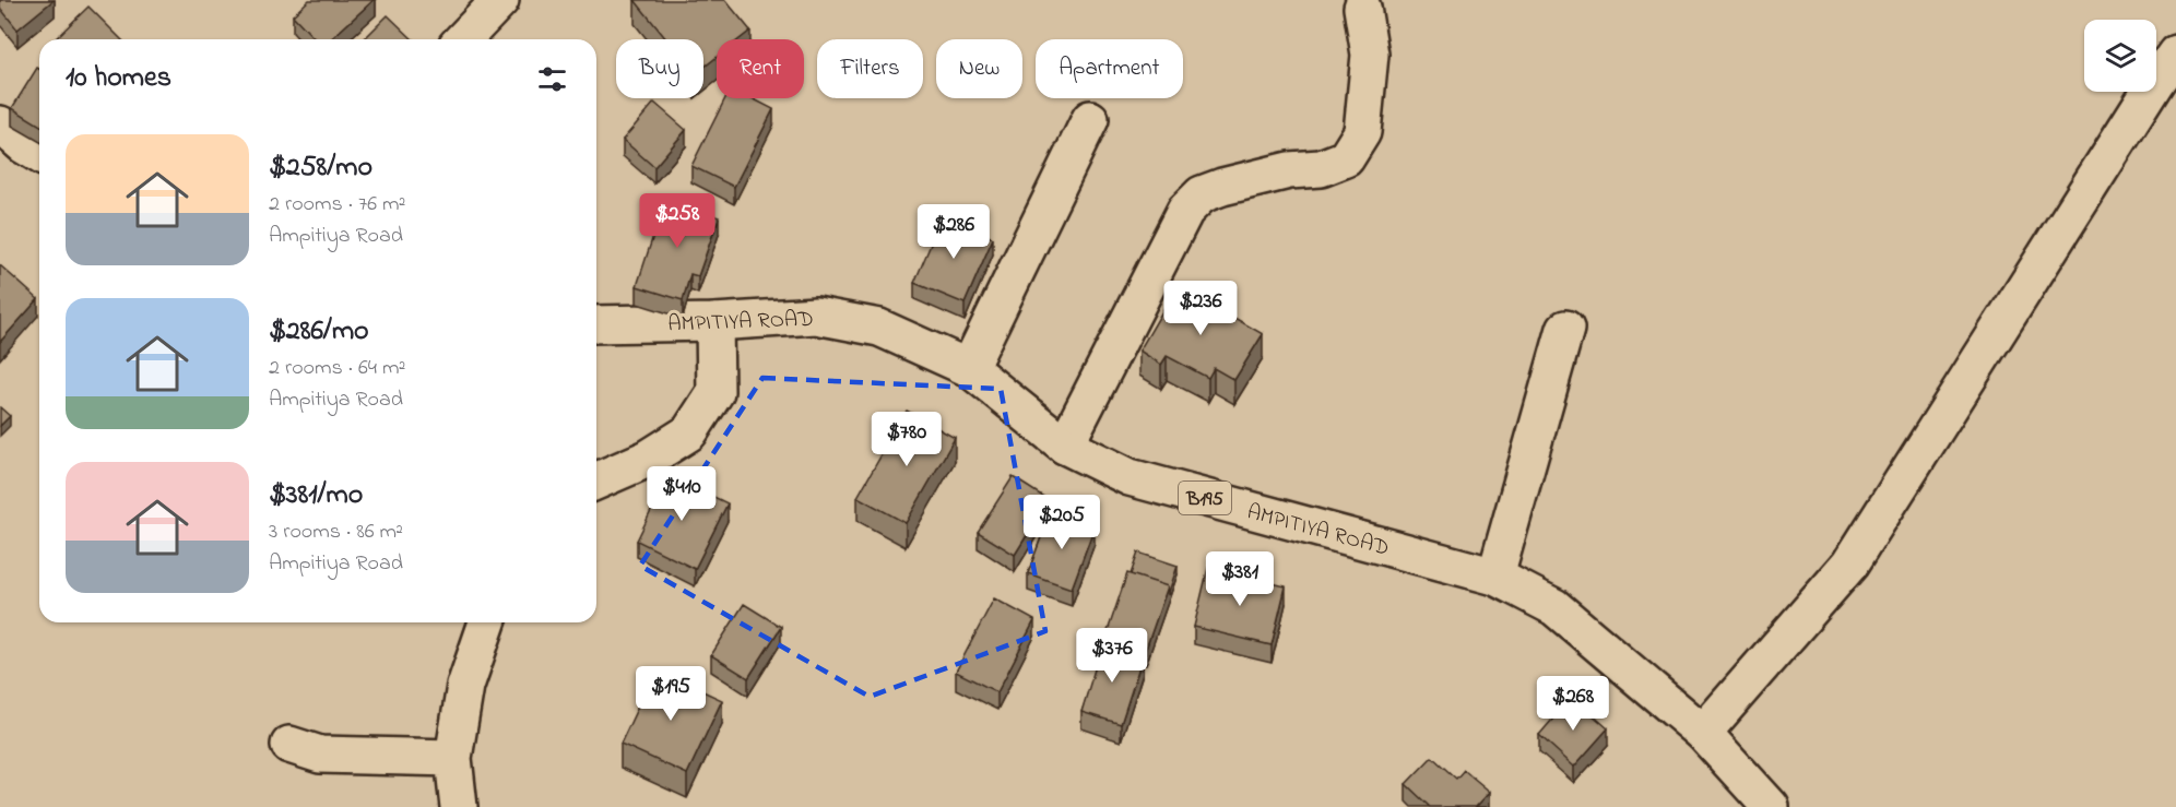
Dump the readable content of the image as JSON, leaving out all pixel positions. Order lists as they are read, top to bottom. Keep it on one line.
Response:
{"streets":{"street":["AMPITIYA ROAD","B195"]},"page":{"chip":["Buy","Rent","Filters","New","Apartment"],"heading":"10 homes","list":[{"name":"$258/mo","note":"2 rooms · 76 m² · Ampitiya Road"},{"name":"$286/mo","note":"2 rooms · 64 m² · Ampitiya Road"},{"name":"$381/mo","note":"3 rooms · 86 m² · Ampitiya Road"}],"price":["$258","$286","$236","$780","$410","$205","$381","$376","$195","$268"]}}
